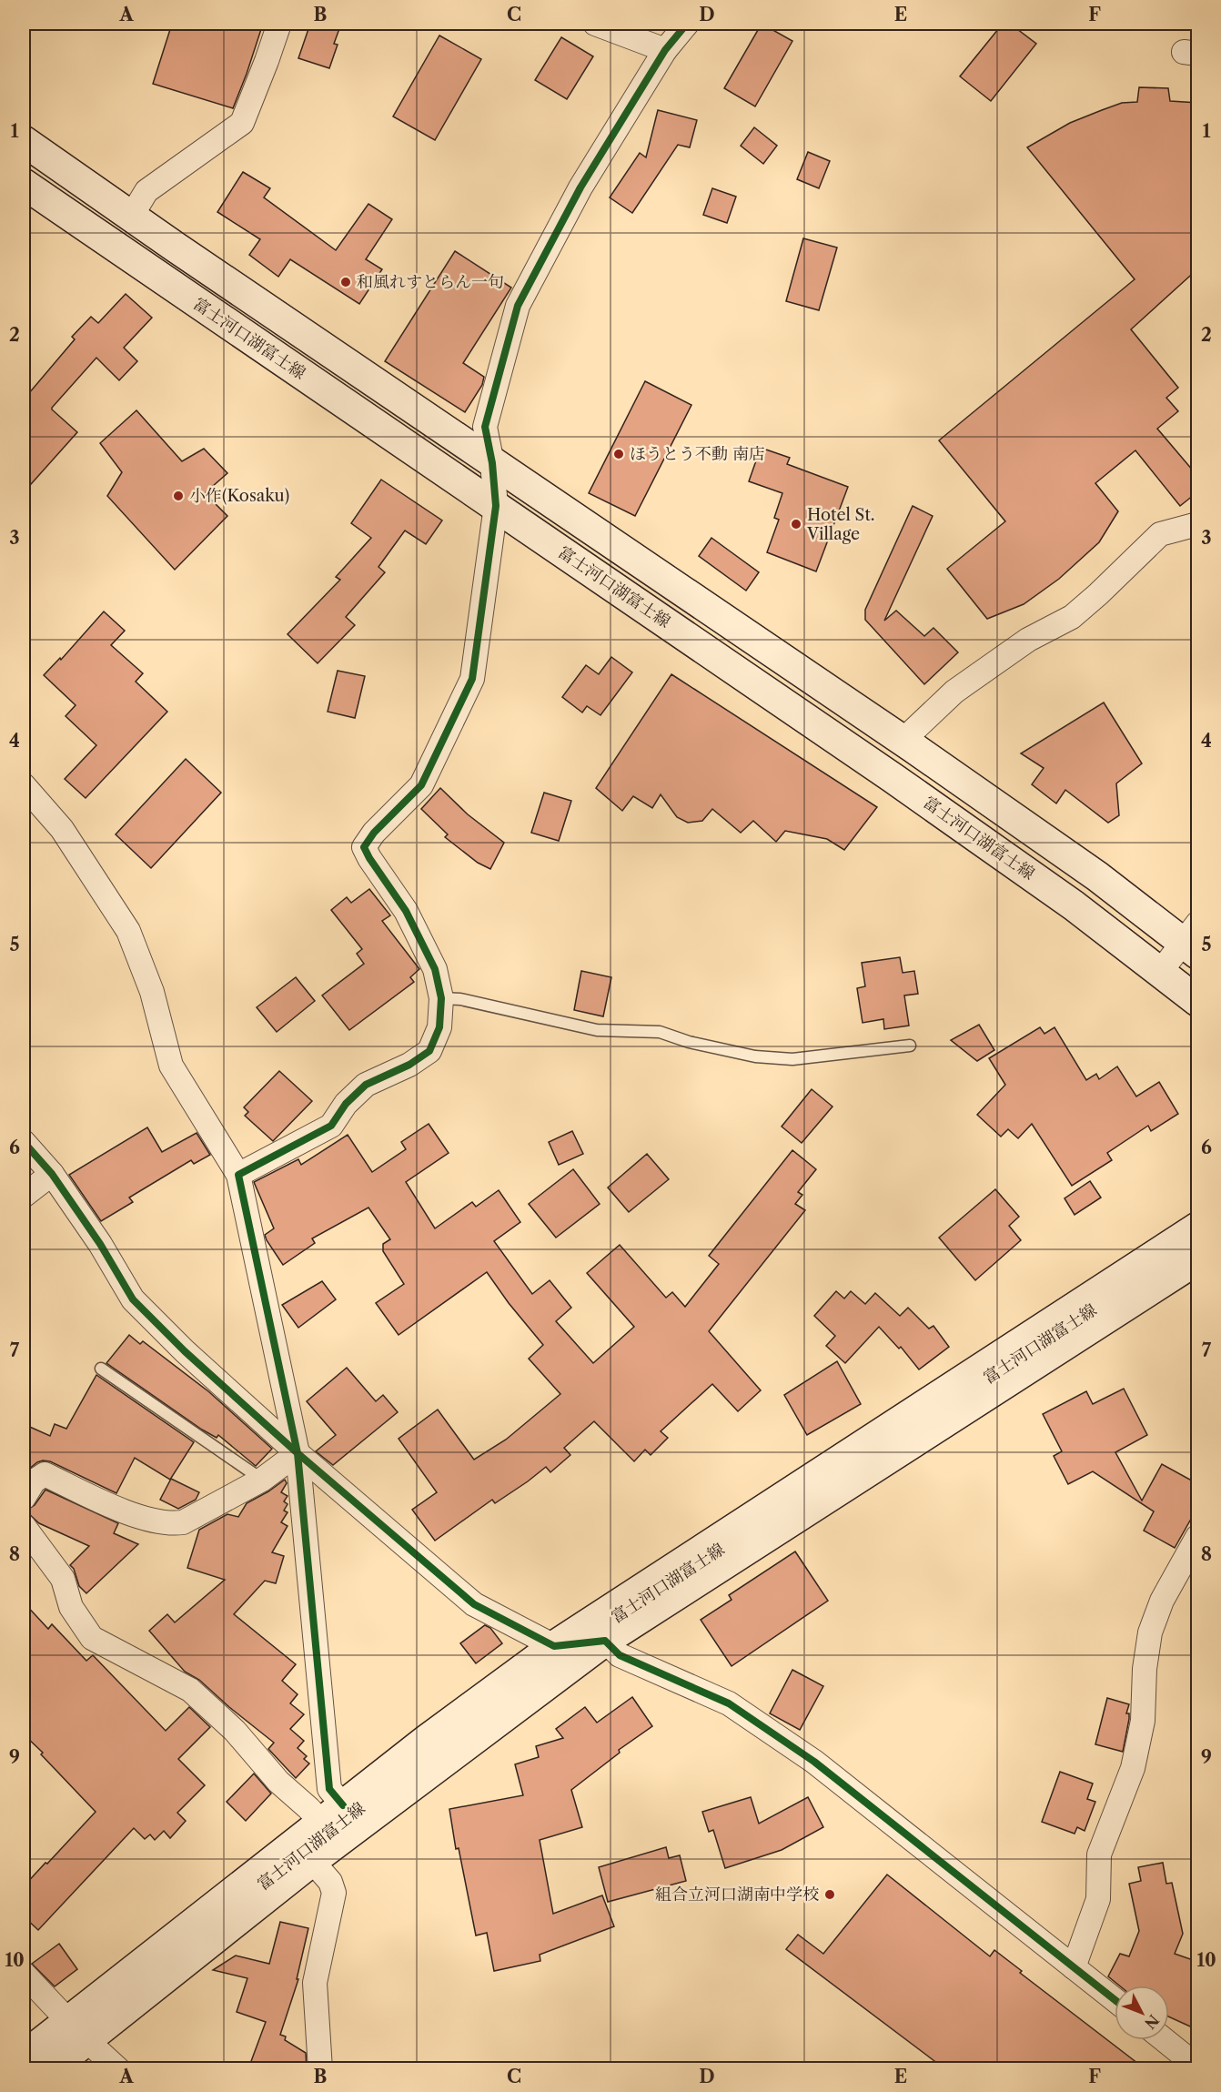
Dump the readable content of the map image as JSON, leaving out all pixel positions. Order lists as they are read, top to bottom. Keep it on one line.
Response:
{"streets":{"main road":["富士河口湖富士線"]},"places":["和風れすとらん一句","ほうとう不動 南店","小作(Kosaku)","Hotel St. Village","組合立河口湖南中学校"],"north":"bottom right","grid":{"columns":["A","B","C","D","E","F"],"rows":["1","2","3","4","5","6","7","8","9","10"]}}
